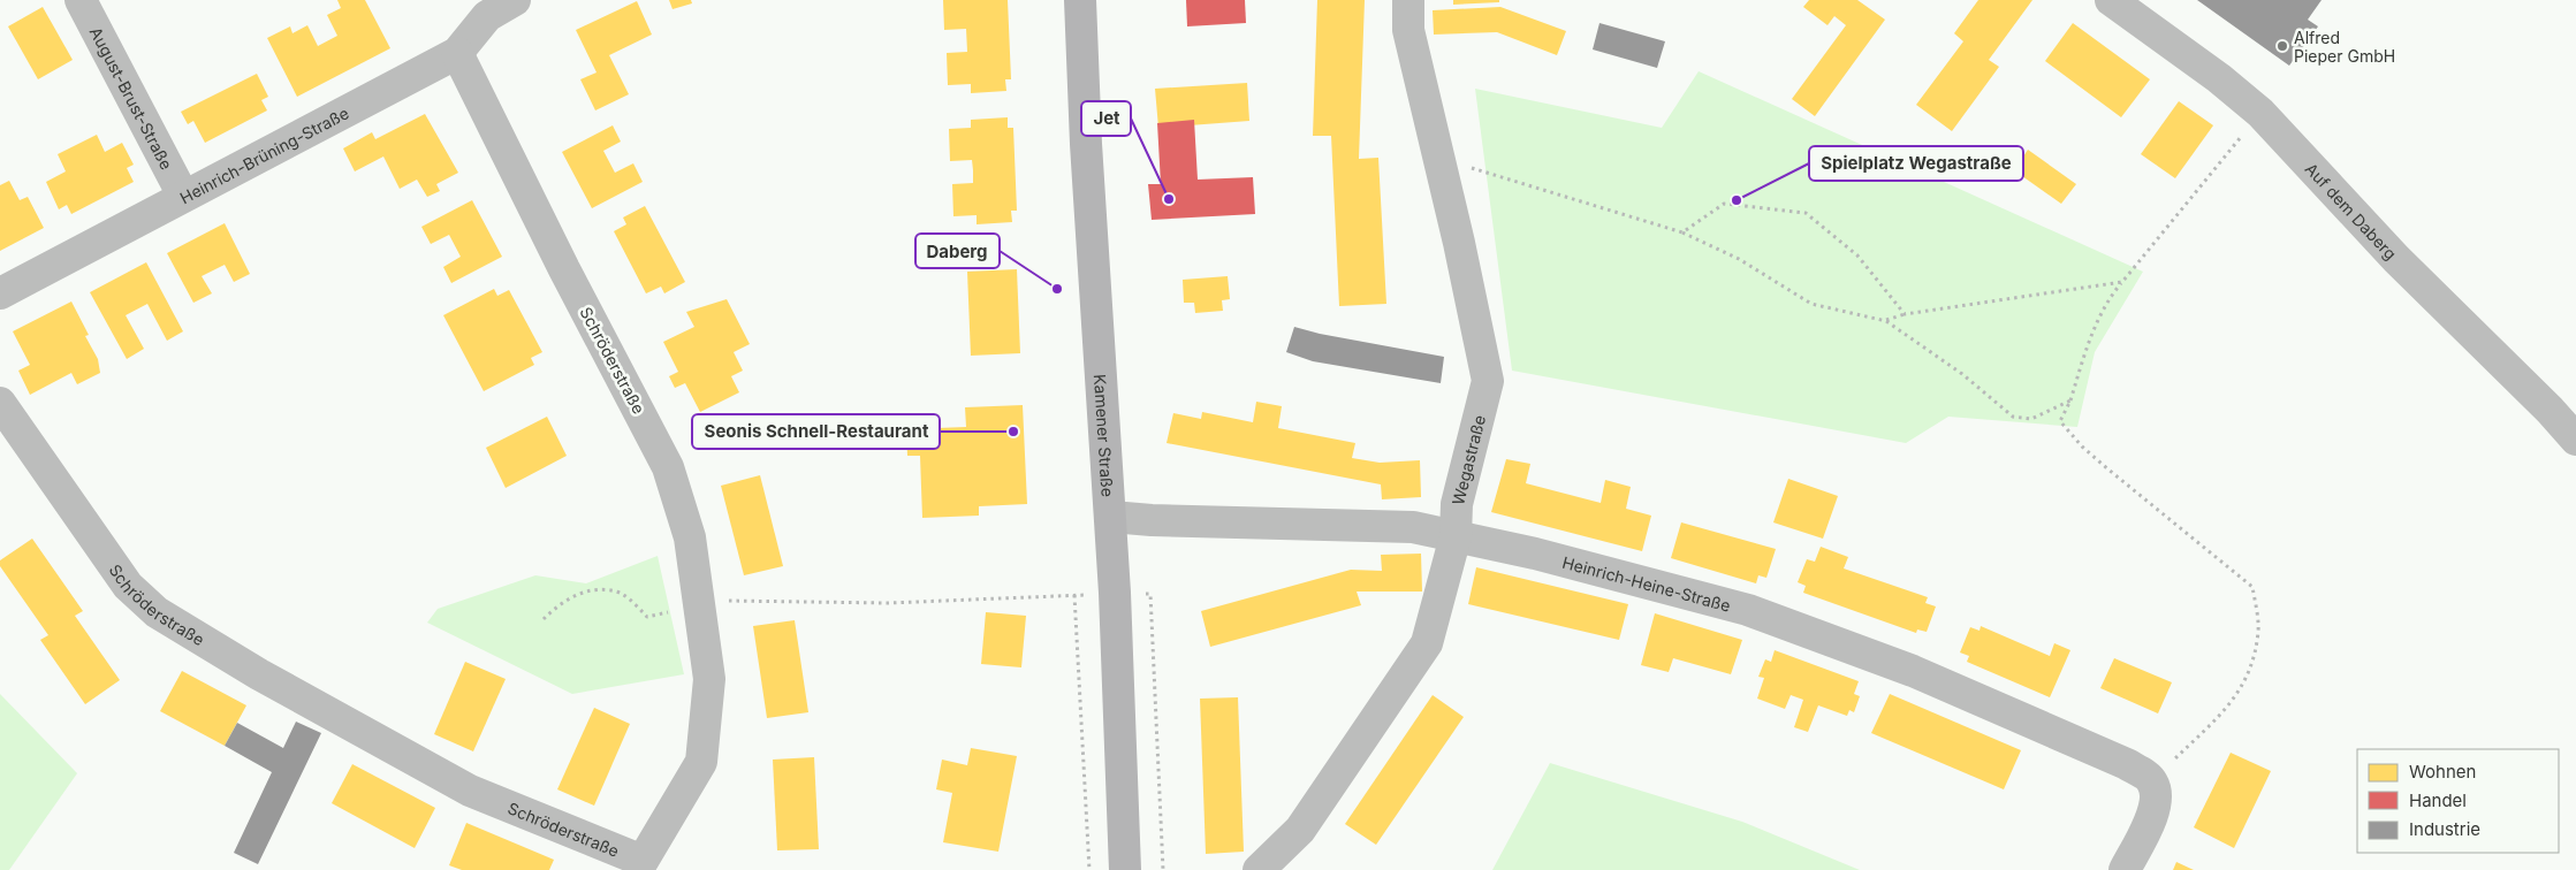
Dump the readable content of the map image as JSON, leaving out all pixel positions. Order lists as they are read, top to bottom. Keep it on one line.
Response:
{"streets":{"main road":["Kamener Straße"],"street":["August-Brust-Straße","Heinrich-Brüning-Straße","Auf dem Daberg","Schröderstraße","Wegastraße","Heinrich-Heine-Straße"]},"crossings":[["August-Brust-Straße","Heinrich-Brüning-Straße"],["Heinrich-Brüning-Straße","Schröderstraße"],["Kamener Straße","Heinrich-Heine-Straße"],["Wegastraße","Heinrich-Heine-Straße"]],"places":["Alfred Pieper GmbH","Jet","Spielplatz Wegastraße","Daberg","Seonis Schnell-Restaurant"],"legend":["Wohnen","Handel","Industrie"]}
